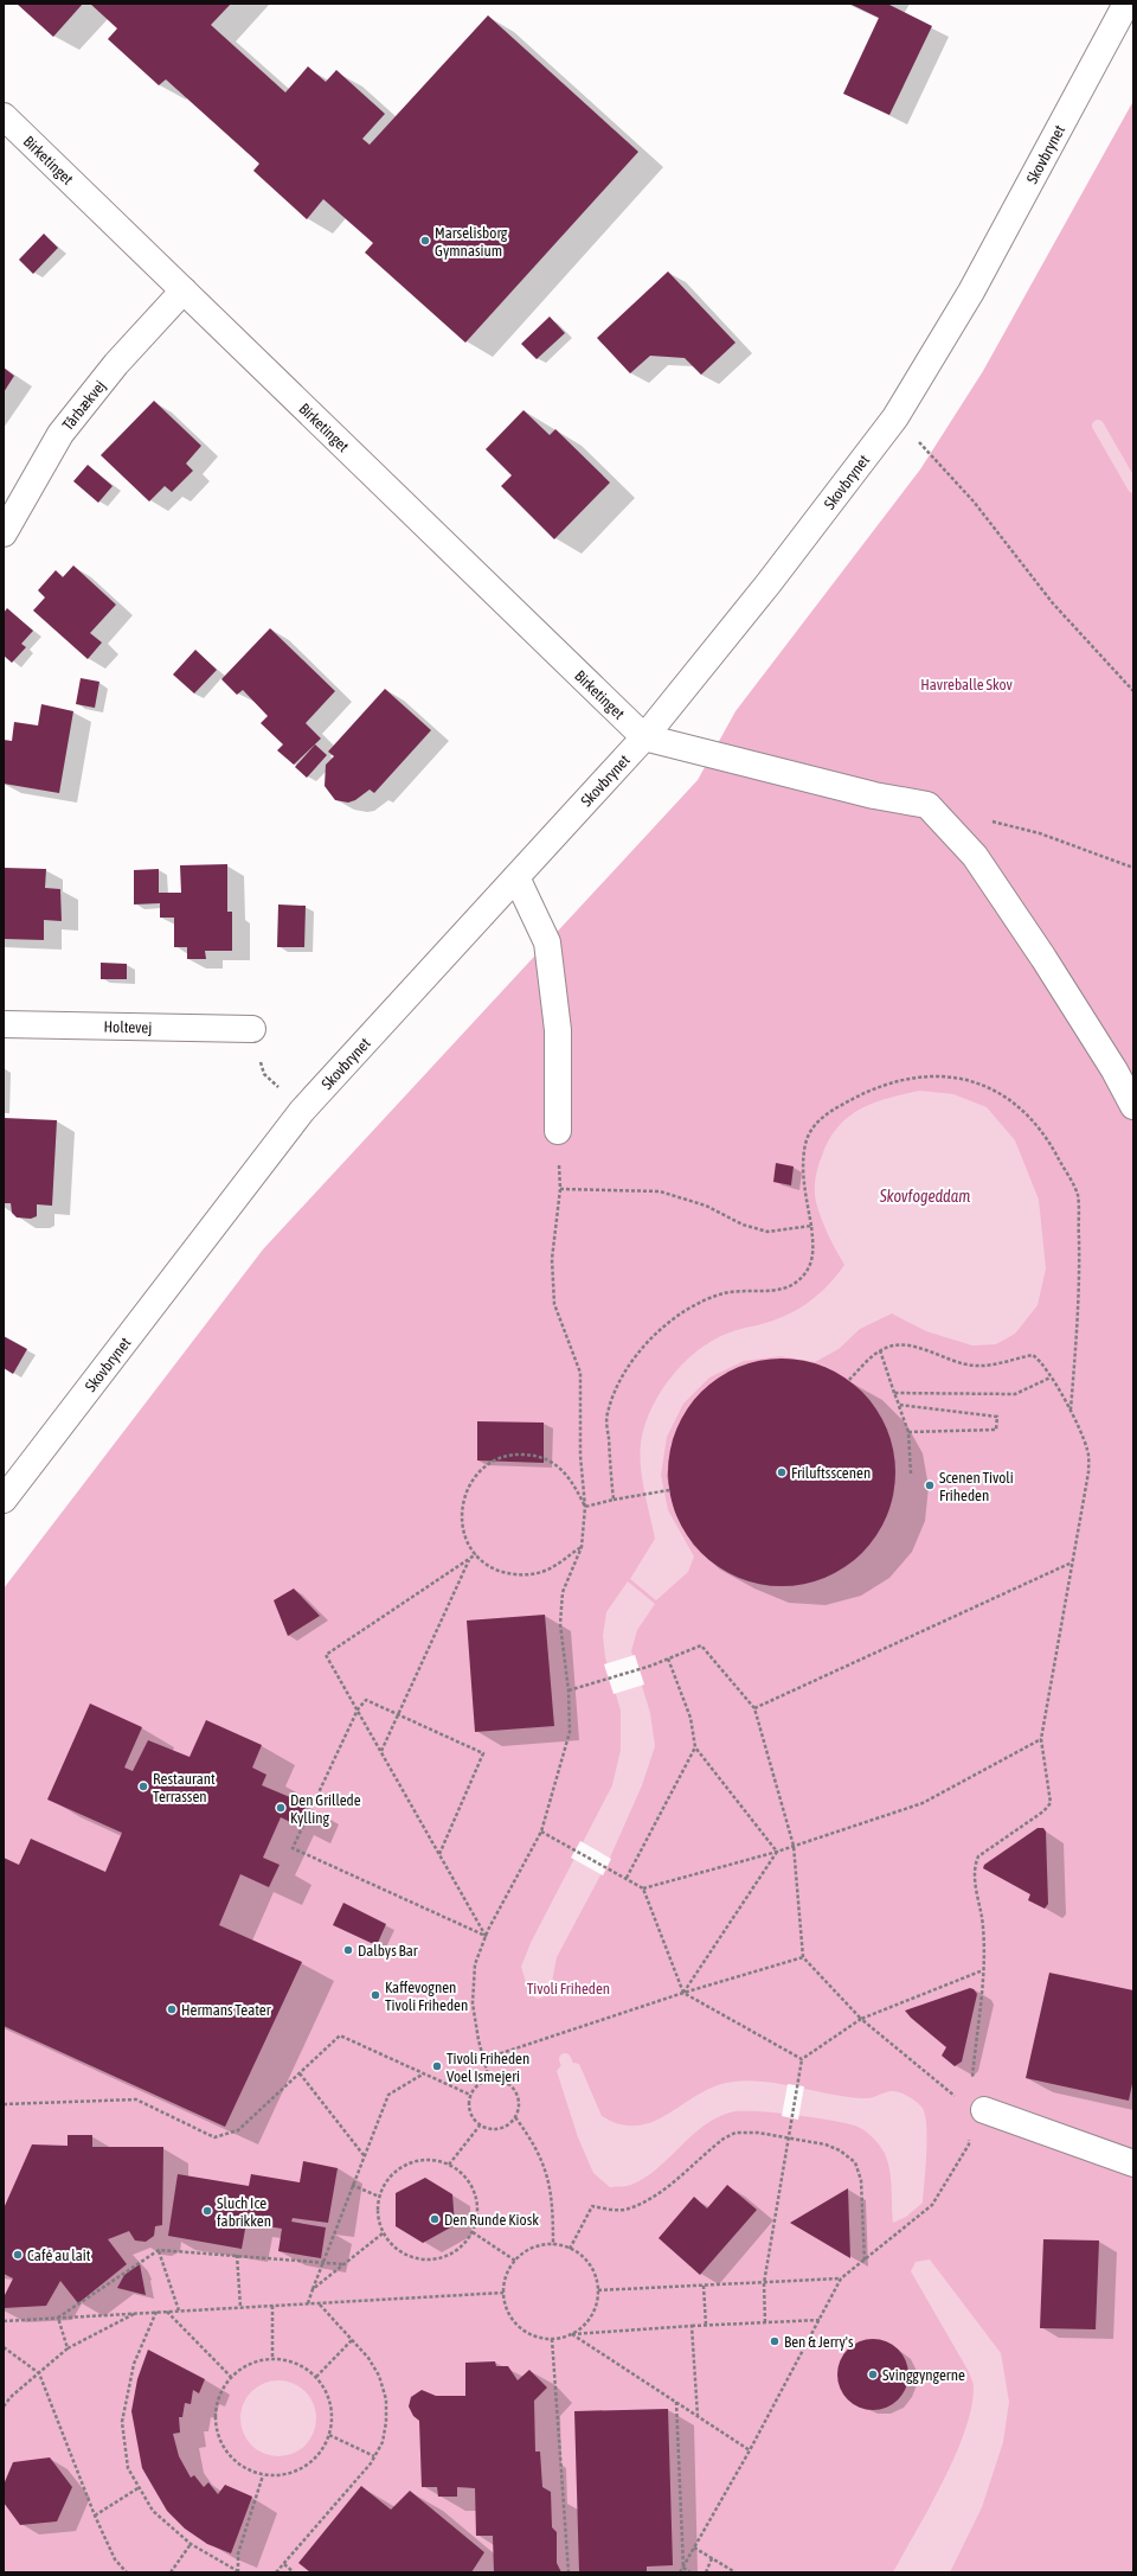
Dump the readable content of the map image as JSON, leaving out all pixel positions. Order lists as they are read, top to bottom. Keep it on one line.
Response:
{"streets":{"street":["Skovbrynet","Birketinget","Tårbækvej","Holtevej"]},"crossings":[["Skovbrynet","Birketinget"],["Birketinget","Tårbækvej"]],"water":["Skovfogeddam"],"parks":["Havreballe Skov","Tivoli Friheden"],"places":["Marselisborg Gymnasium","Friluftsscenen","Scenen Tivoli Friheden","Restaurant Terrassen","Den Grillede Kylling","Dalbys Bar","Kaffevognen Tivoli Friheden","Hermans Teater","Tivoli Friheden Voel Ismejeri","Sluch Ice fabrikken","Den Runde Kiosk","Café au lait","Ben & Jerry's","Svinggyngerne"]}
